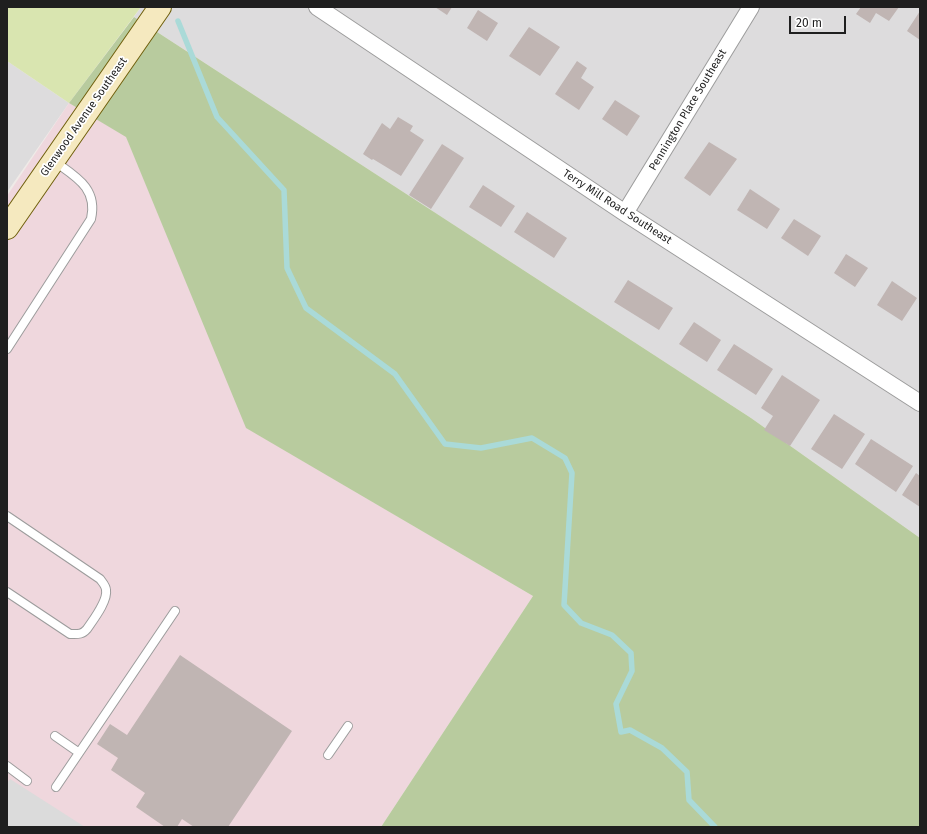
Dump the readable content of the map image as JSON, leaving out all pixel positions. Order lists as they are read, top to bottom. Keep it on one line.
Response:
{"streets":{"main road":["Glenwood Avenue Southeast"],"street":["Pennington Place Southeast","Terry Mill Road Southeast"]},"crossings":[["Pennington Place Southeast","Terry Mill Road Southeast"]],"scale_bar":"20 m"}
